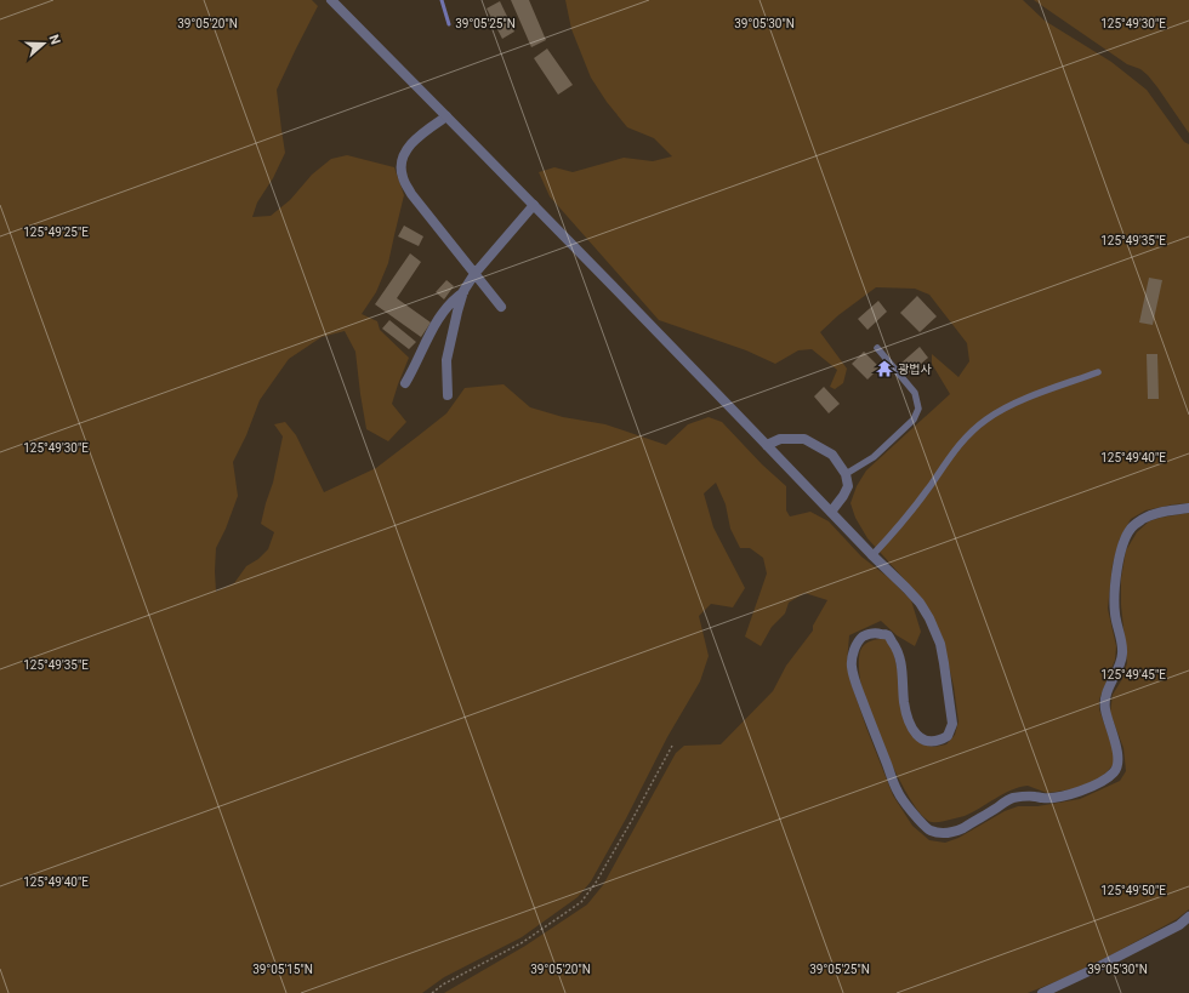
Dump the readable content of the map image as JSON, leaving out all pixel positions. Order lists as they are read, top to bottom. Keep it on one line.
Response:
{"places":{"temple":["광법사"]},"north":"right","coordinates":["39°05'20\"N","39°05'30\"N","39°05'25\"N","125°49'30\"E","125°49'25\"E","125°49'35\"E","125°49'40\"E","125°49'45\"E","125°49'50\"E","39°05'15\"N"]}
